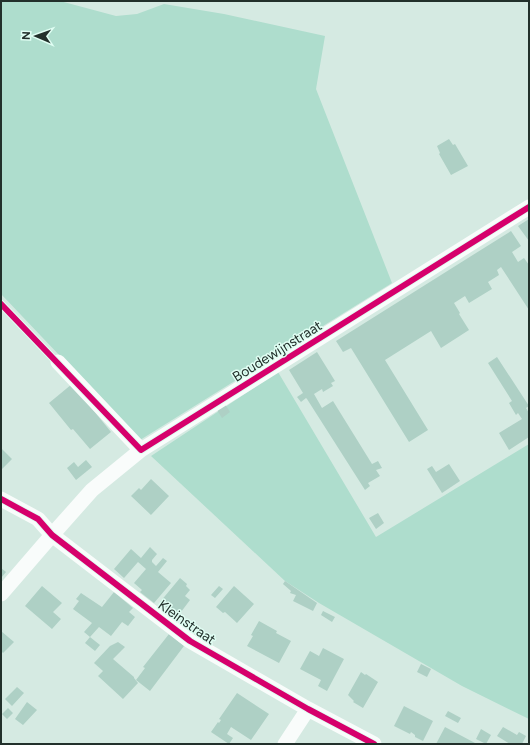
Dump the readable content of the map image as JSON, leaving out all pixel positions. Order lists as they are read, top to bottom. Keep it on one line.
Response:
{"streets":{"street":["Boudewijnstraat","Kleinstraat"]},"crossings":[["Boudewijnstraat","Kleinstraat"]],"north":"left"}
